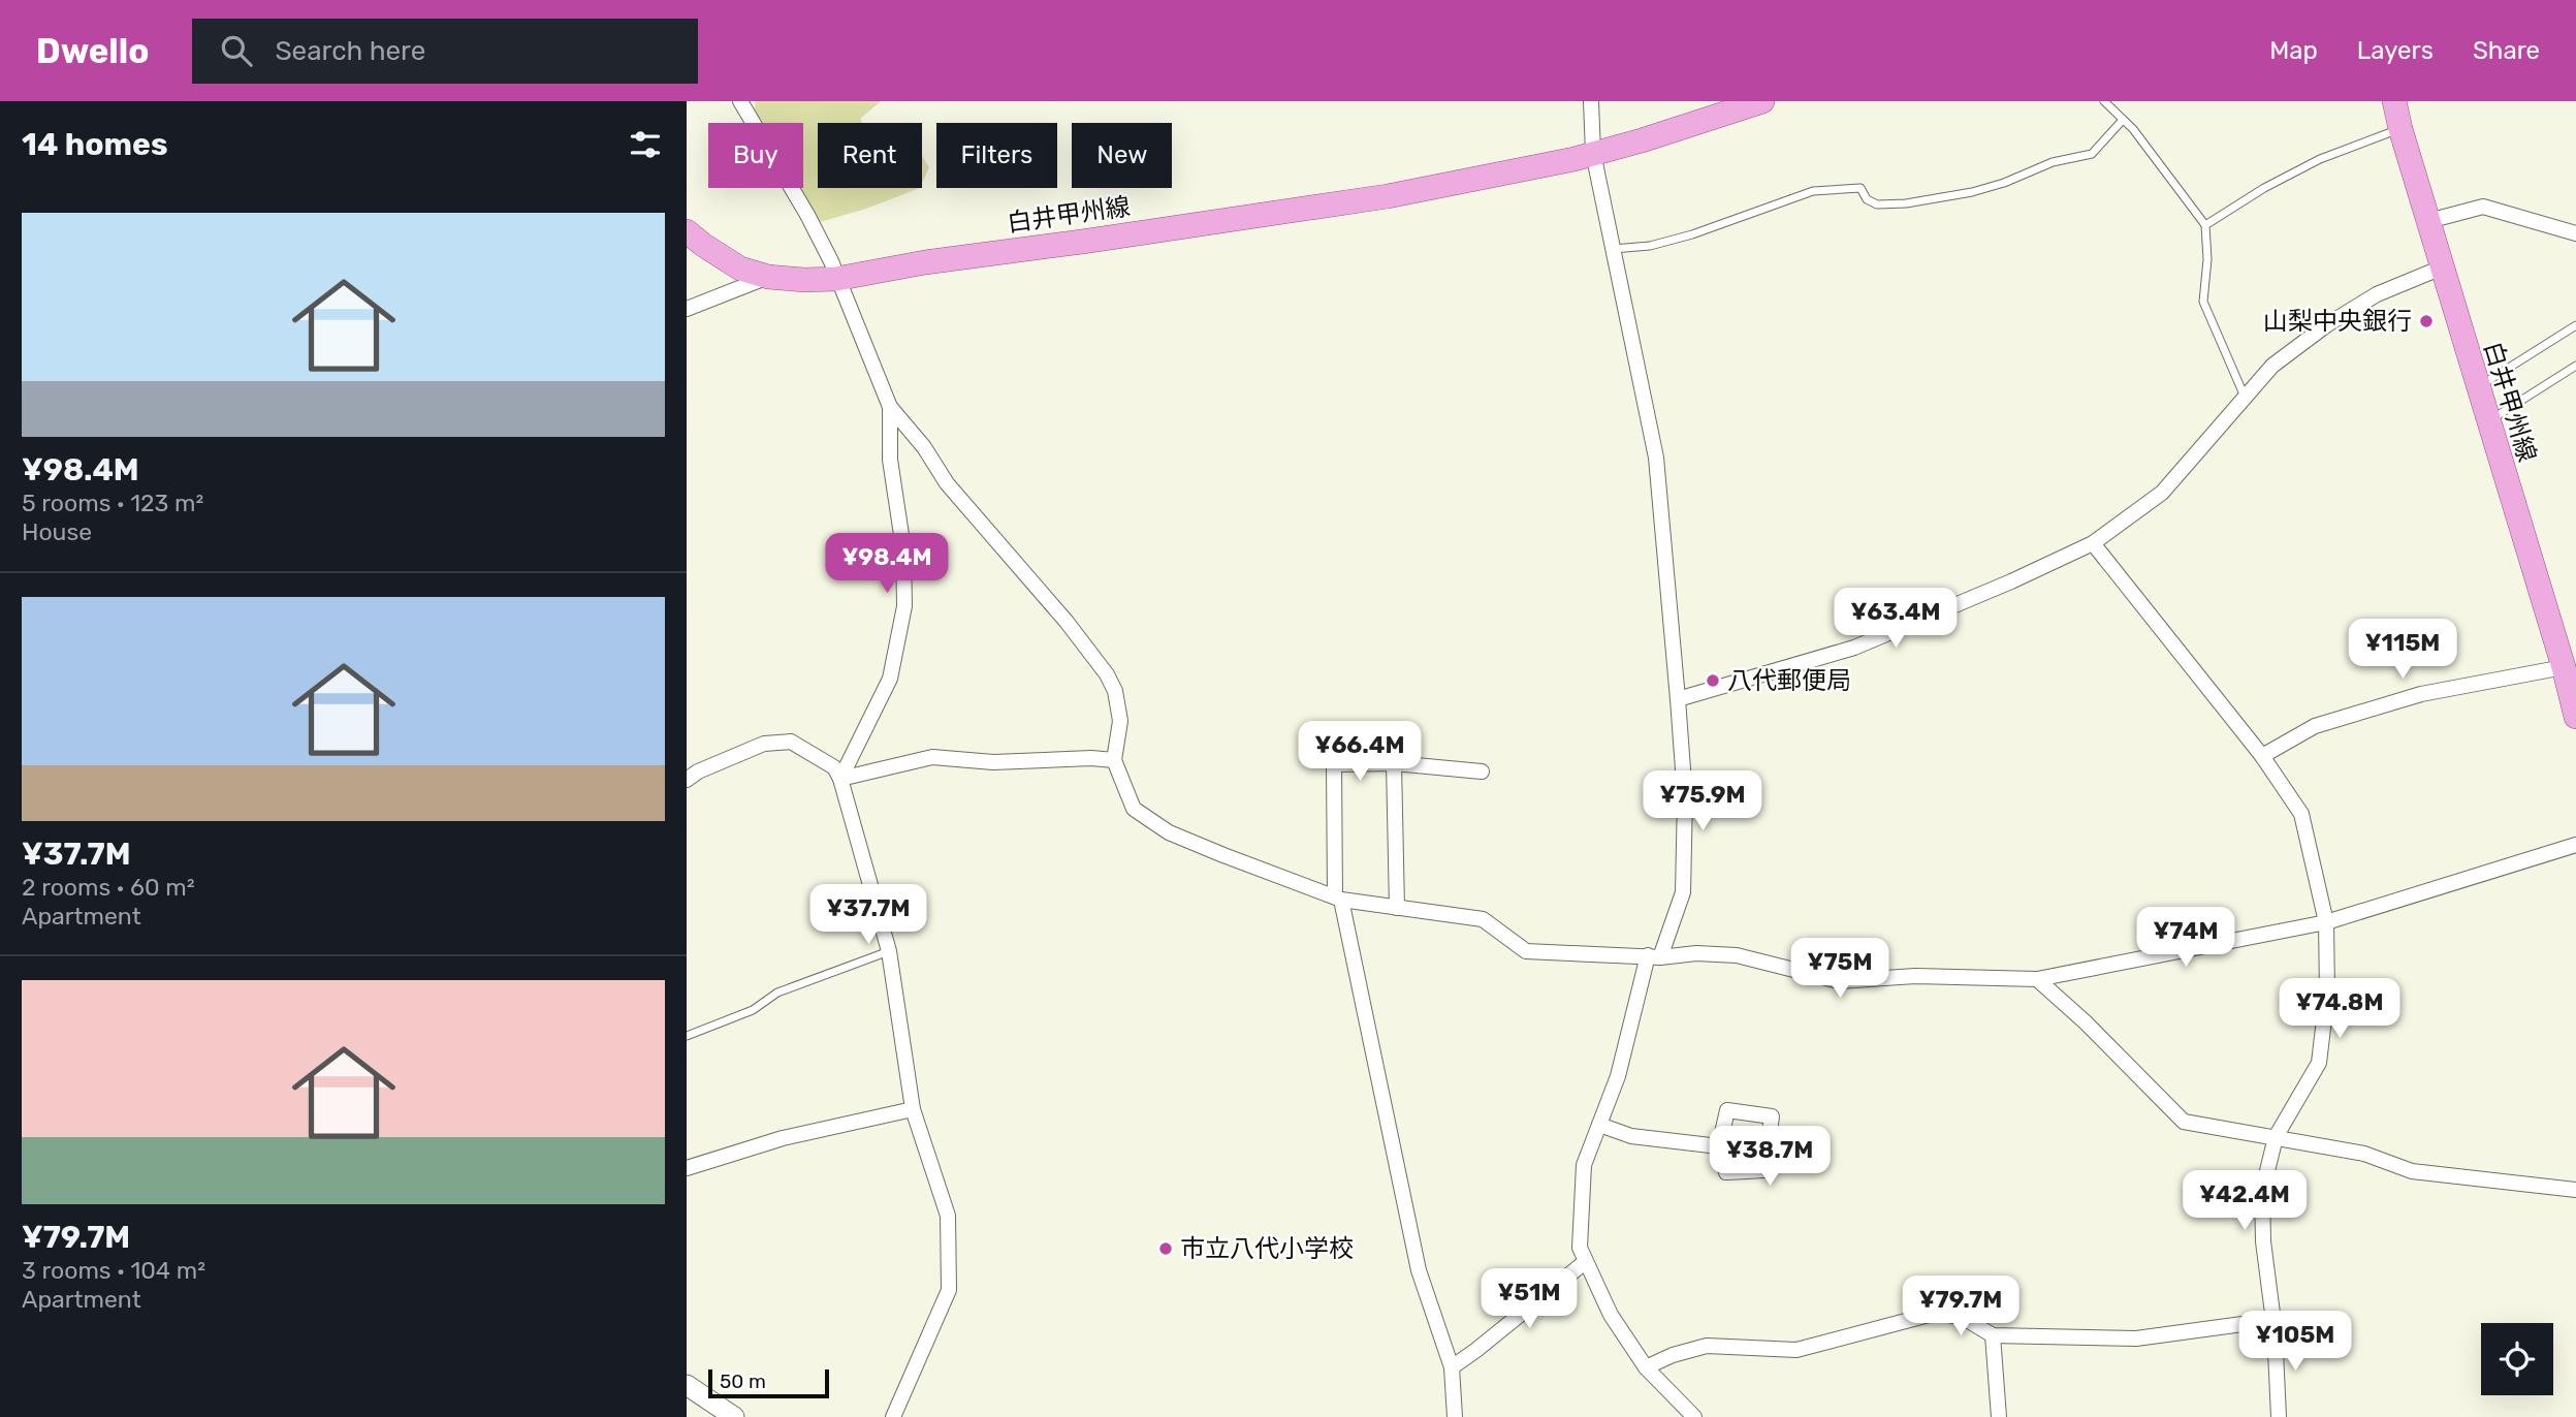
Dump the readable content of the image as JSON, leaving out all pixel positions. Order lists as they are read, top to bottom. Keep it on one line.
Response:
{"streets":{"main road":["白井甲州線"]},"places":["山梨中央銀行","八代郵便局","市立八代小学校"],"scale_bar":"50 m","page":{"header":"Dwello","search":"Search here","nav":["Map","Layers","Share"],"heading":"14 homes","chip":["Buy","Rent","Filters","New"],"list":[{"name":"¥98.4M","note":"5 rooms · 123 m² · House"},{"name":"¥37.7M","note":"2 rooms · 60 m² · Apartment"},{"name":"¥79.7M","note":"3 rooms · 104 m² · Apartment"}],"price":["¥98.4M","¥63.4M","¥115M","¥66.4M","¥75.9M","¥37.7M","¥74M","¥75M","¥74.8M","¥38.7M","¥42.4M","¥51M","¥79.7M","¥105M"],"scale":"50 m"}}
